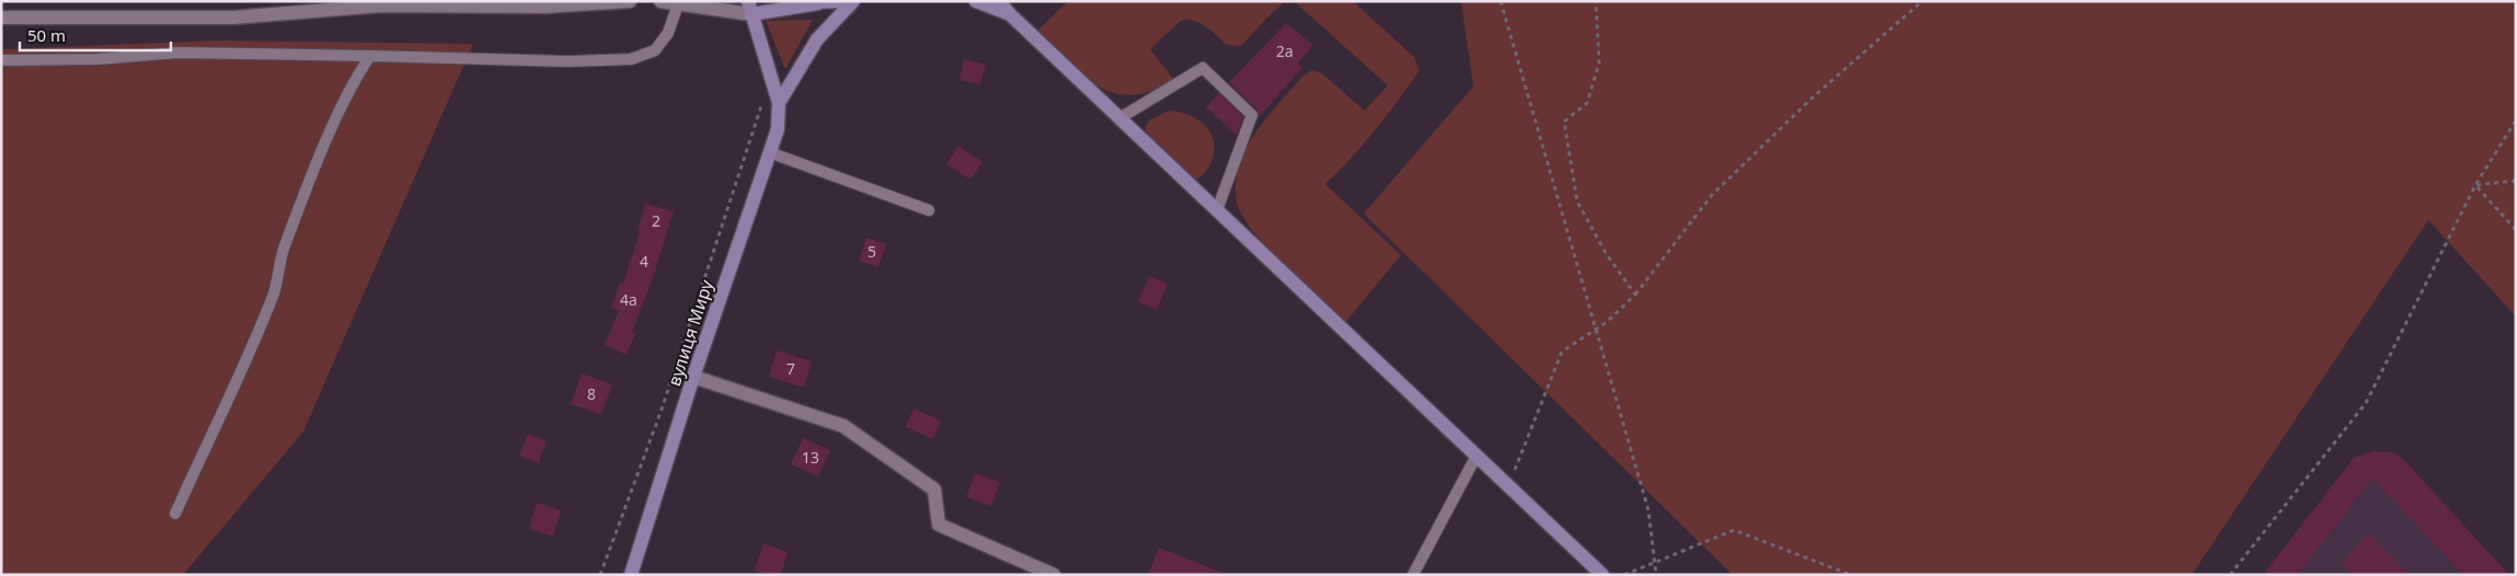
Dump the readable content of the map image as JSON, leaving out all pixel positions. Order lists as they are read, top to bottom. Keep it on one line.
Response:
{"streets":{"street":["вулиця Миру"]},"house_numbers":["2а","2","5","4","4а","7","8","13"],"scale_bar":"50 m"}
